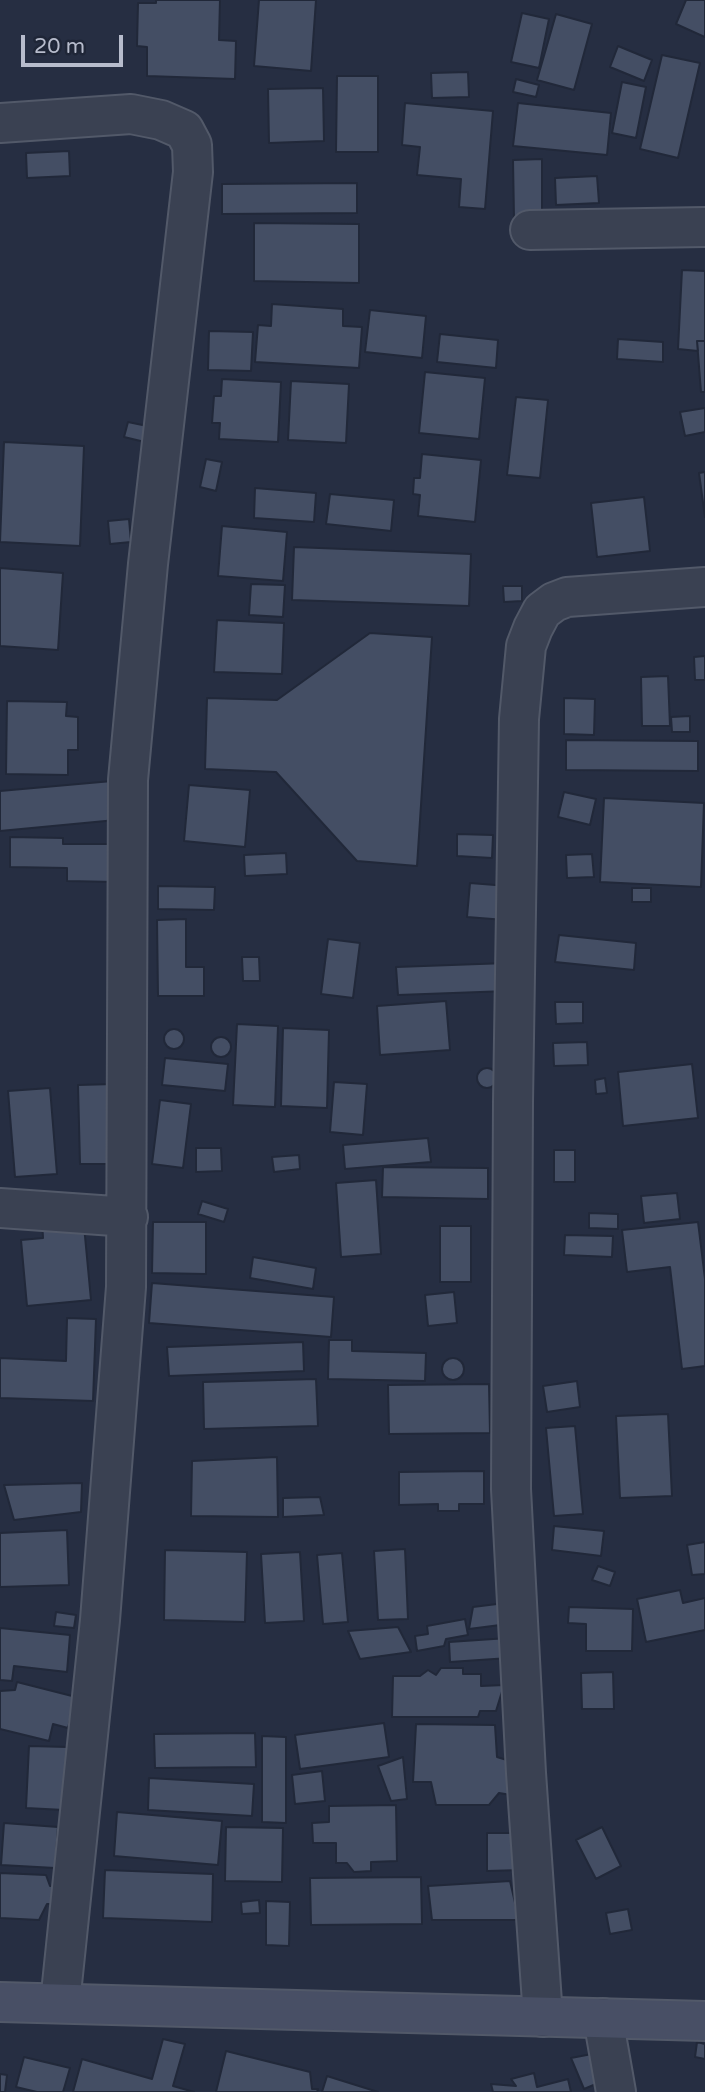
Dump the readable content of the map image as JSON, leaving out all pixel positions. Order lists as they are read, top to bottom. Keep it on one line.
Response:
{"scale_bar":"20 m"}
